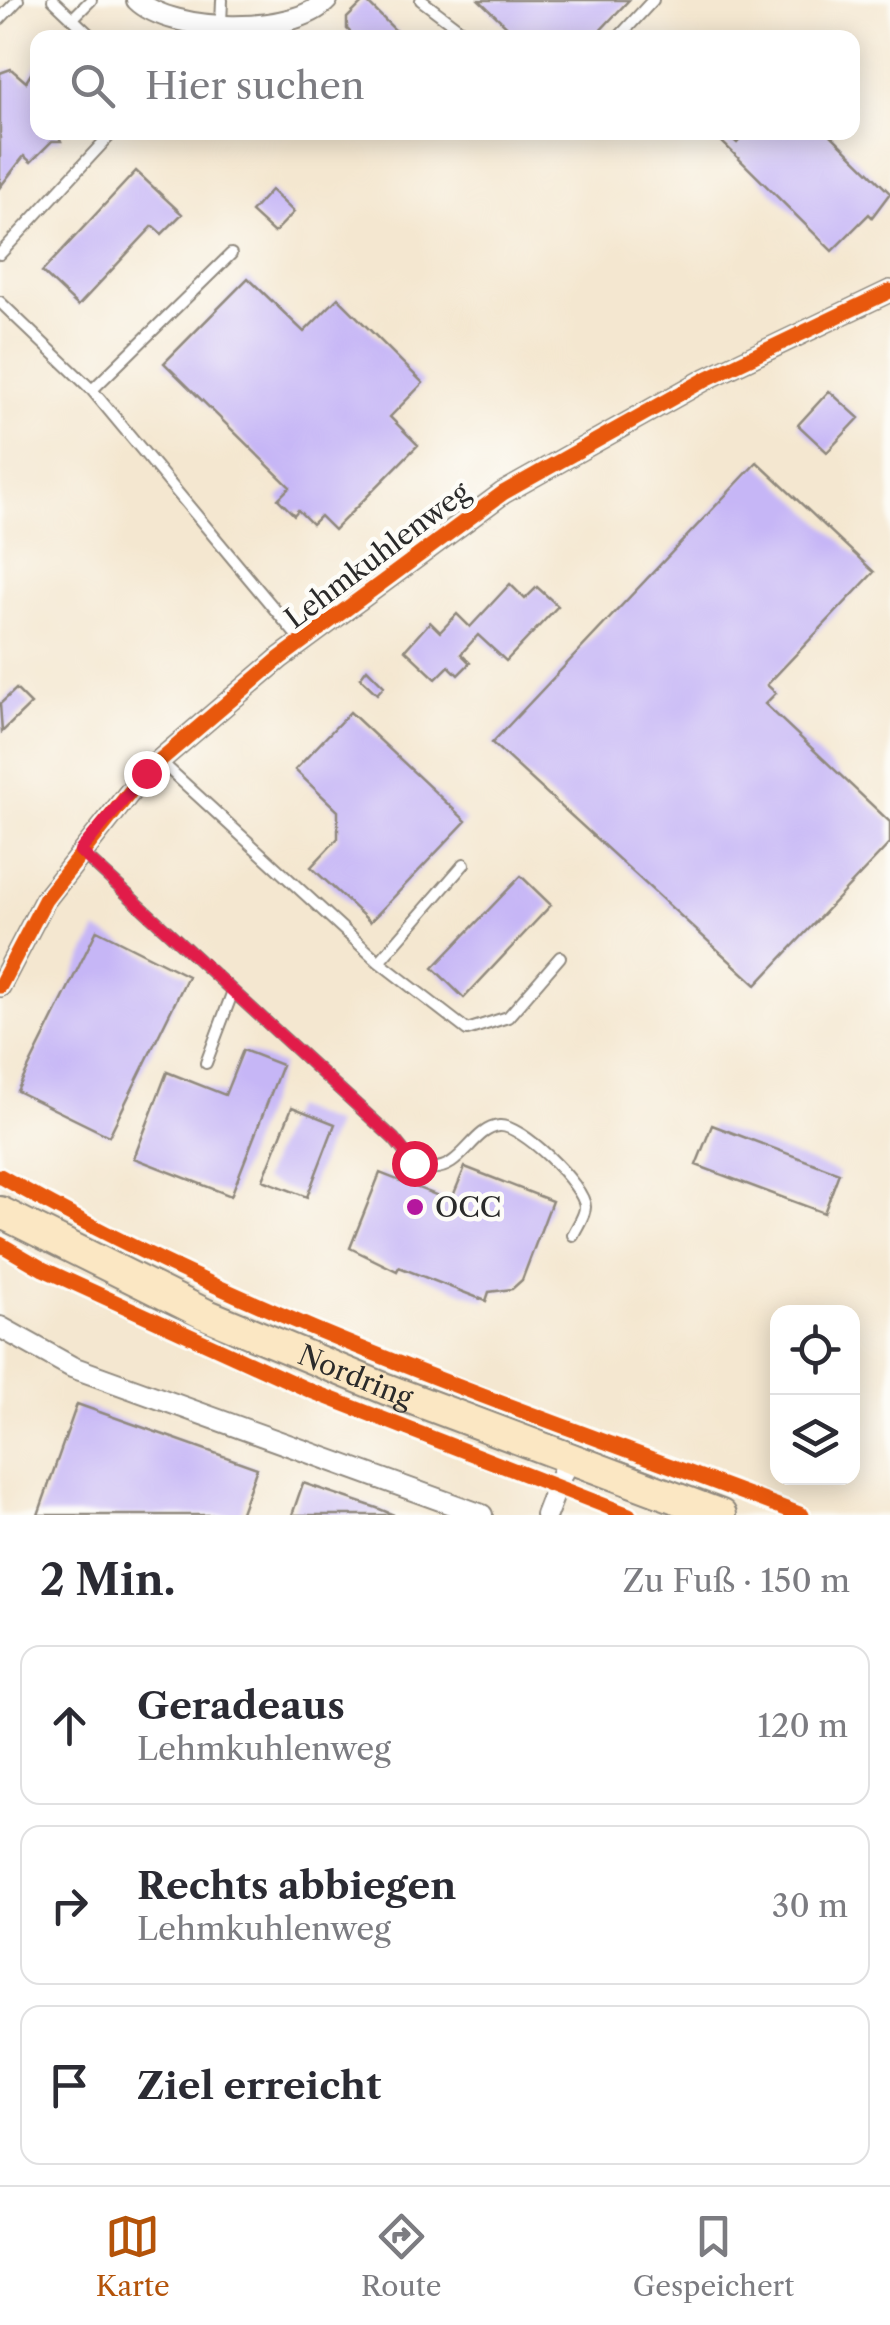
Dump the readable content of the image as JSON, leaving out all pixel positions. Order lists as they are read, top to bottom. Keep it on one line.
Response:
{"streets":{"main road":["Nordring"],"street":["Lehmkuhlenweg"]},"places":["OCC"],"page":{"search":"Hier suchen","heading":["2 Min.","Zu Fuß · 150 m"],"list":[["Geradeaus","Lehmkuhlenweg","120 m"],["Rechts abbiegen","Lehmkuhlenweg","30 m"],"Ziel erreicht"],"nav":["Karte","Route","Gespeichert"]}}
